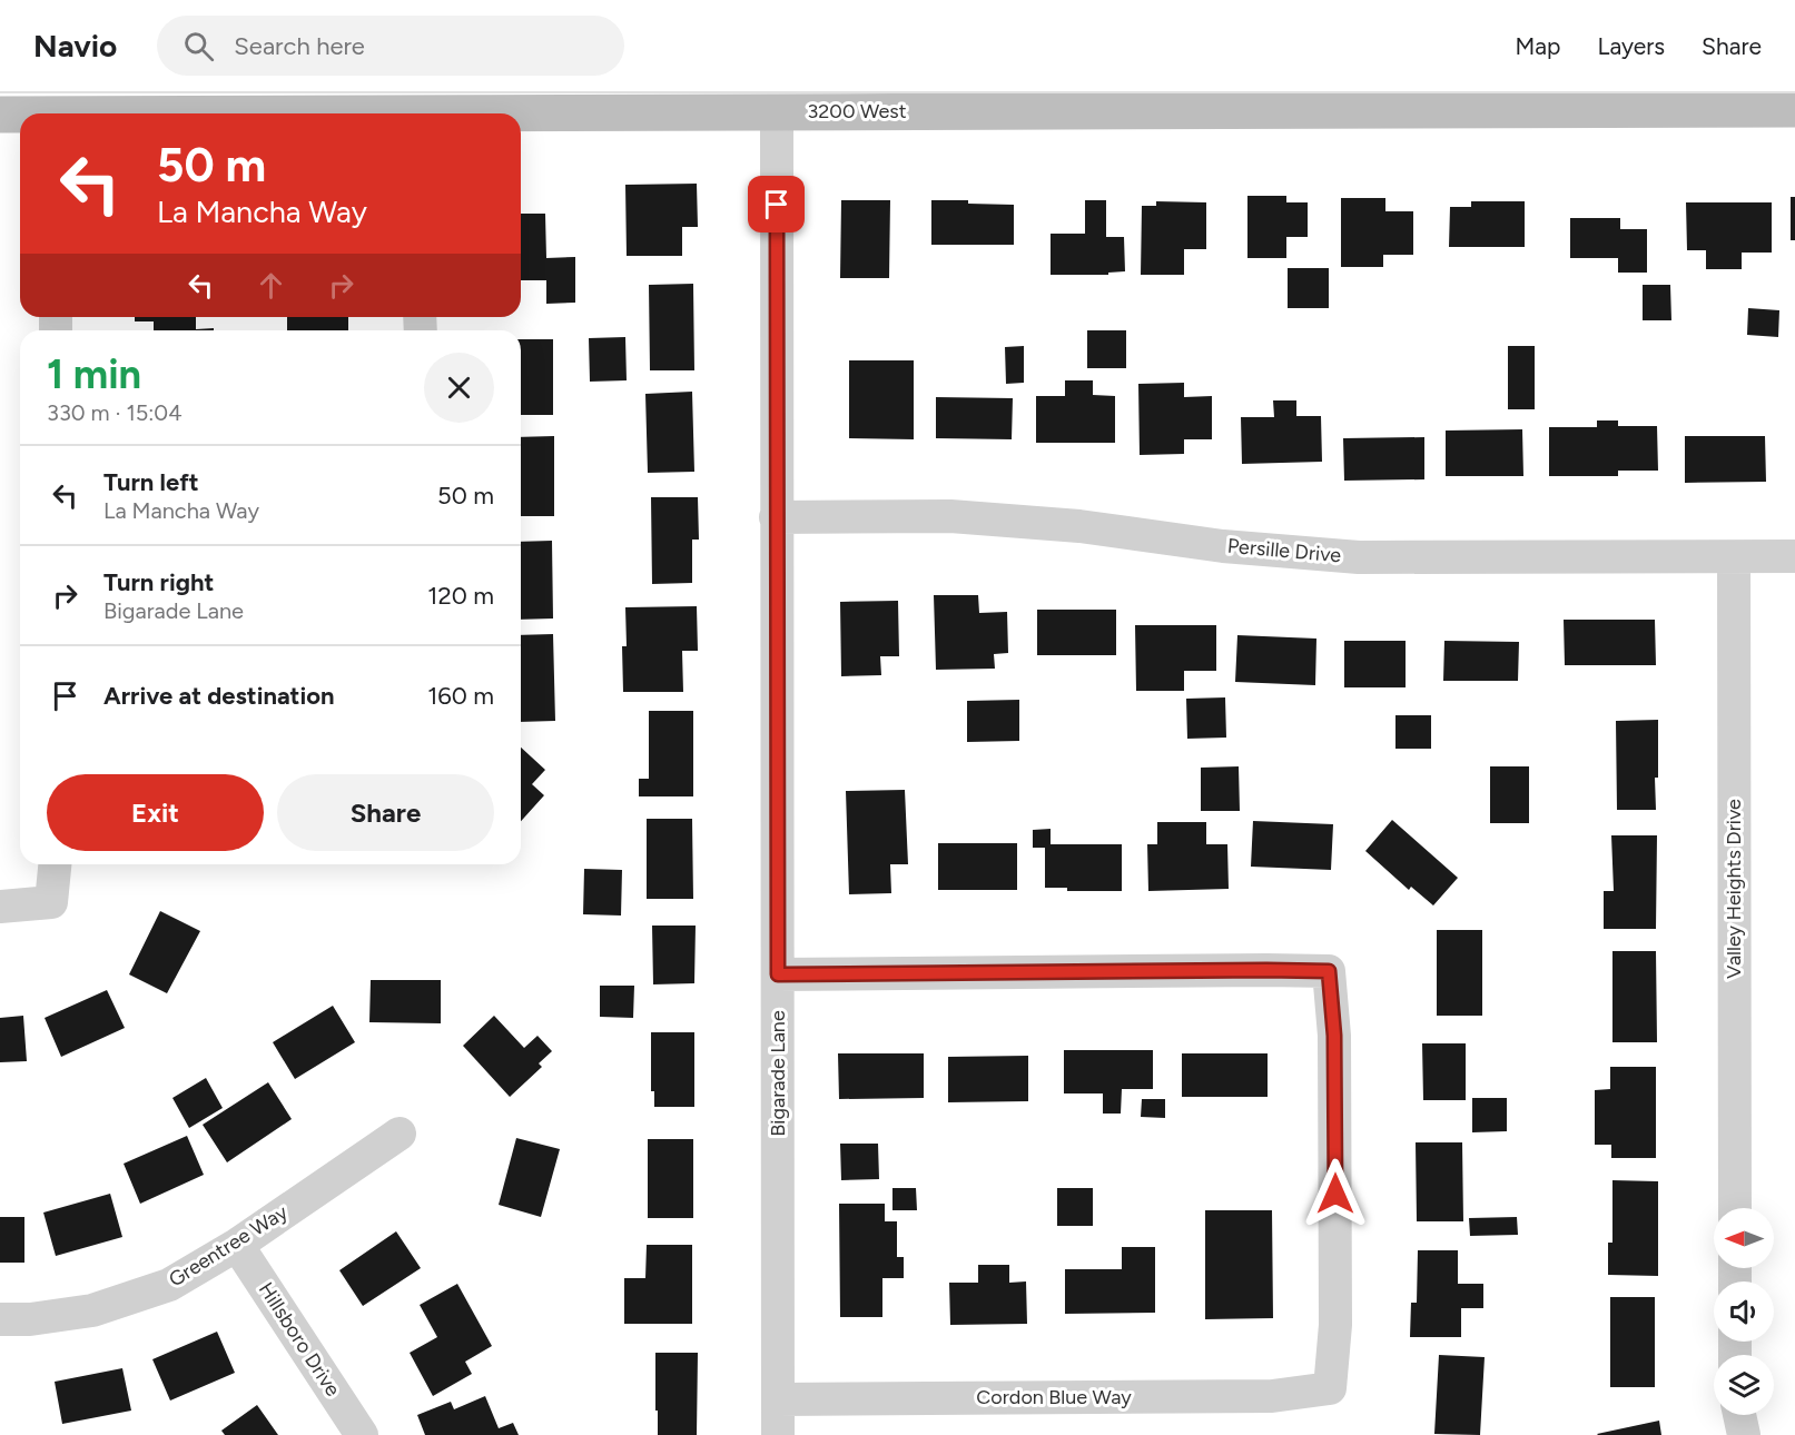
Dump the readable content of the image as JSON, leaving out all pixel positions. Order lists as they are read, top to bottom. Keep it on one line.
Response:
{"streets":{"street":["3200 West","Persille Drive","Valley Heights Drive","Bigarade Lane","Greentree Way","Hillsboro Drive","Cordon Blue Way"]},"crossings":[["3200 West","Bigarade Lane"],["Persille Drive","Valley Heights Drive"],["Persille Drive","Bigarade Lane"],["Bigarade Lane","Cordon Blue Way"],["Greentree Way","Hillsboro Drive"]],"north":"left","page":{"header":"Navio","search":"Search here","nav":["Map","Layers","Share"],"turn":["50 m","La Mancha Way"],"heading":["1 min","330 m · 15:04"],"list":[{"name":"Turn left","note":"La Mancha Way","value":"50 m"},{"name":"Turn right","note":"Bigarade Lane","value":"120 m"},{"name":"Arrive at destination","value":"160 m"}],"buttons":["Exit","Share"]}}
